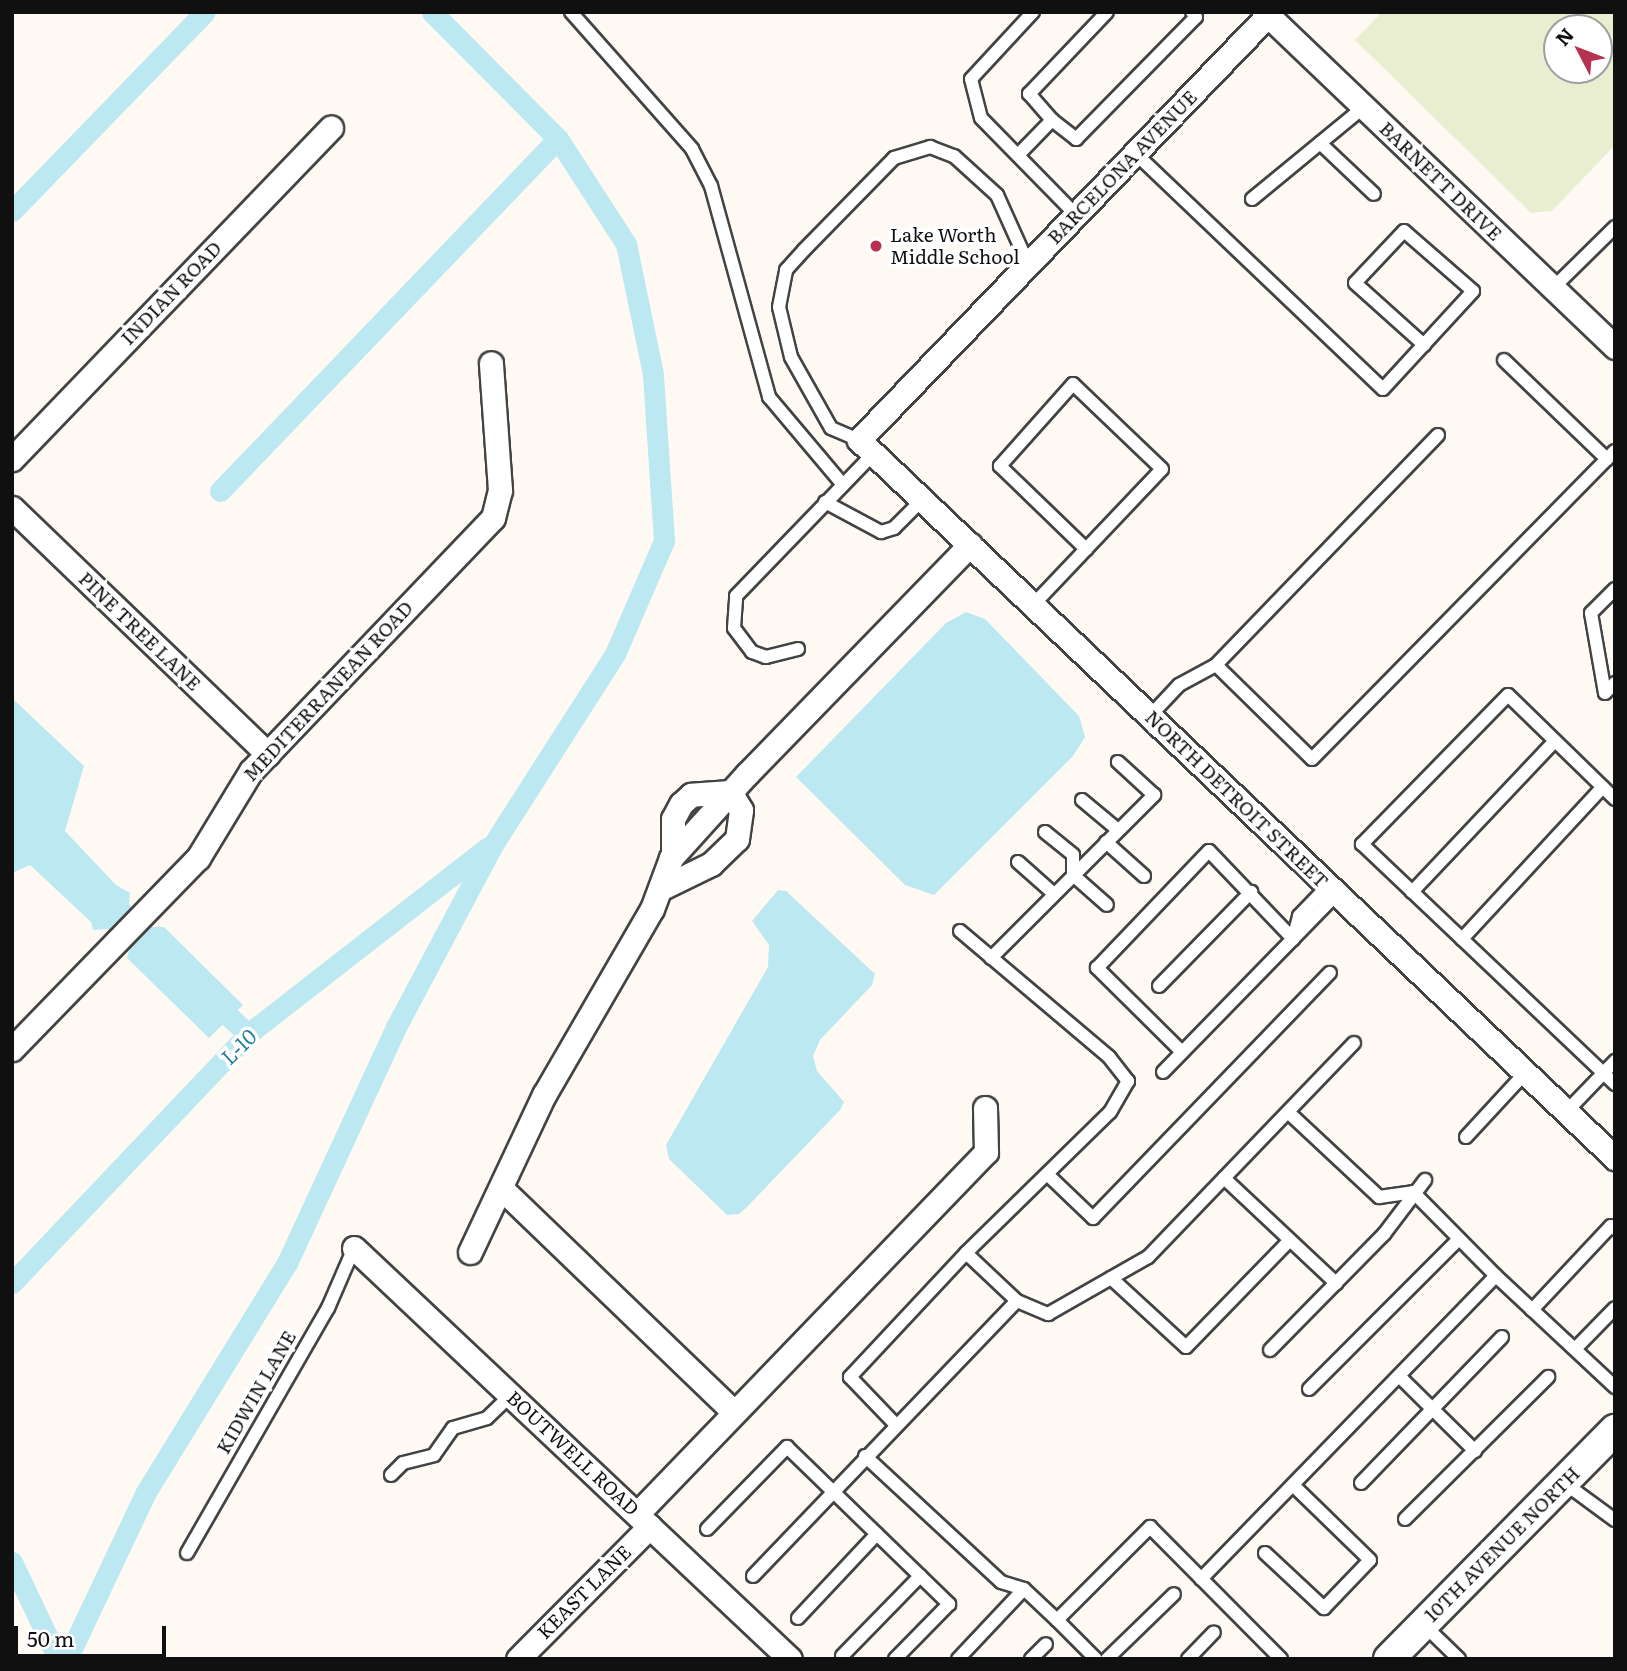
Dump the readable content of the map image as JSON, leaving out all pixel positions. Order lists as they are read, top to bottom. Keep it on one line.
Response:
{"streets":{"street":["BARCELONA AVENUE","BARNETT DRIVE","INDIAN ROAD","PINE TREE LANE","MEDITERRANEAN ROAD","NORTH DETROIT STREET","BOUTWELL ROAD","10TH AVENUE NORTH","KEAST LANE"],"lane":["KIDWIN LANE"]},"crossings":[["BARCELONA AVENUE","BARNETT DRIVE"],["BARCELONA AVENUE","NORTH DETROIT STREET"],["PINE TREE LANE","MEDITERRANEAN ROAD"],["KIDWIN LANE","BOUTWELL ROAD"],["BOUTWELL ROAD","KEAST LANE"]],"water":["L-10"],"places":["Lake Worth Middle School"],"scale_bar":"50 m","north":"top left"}
